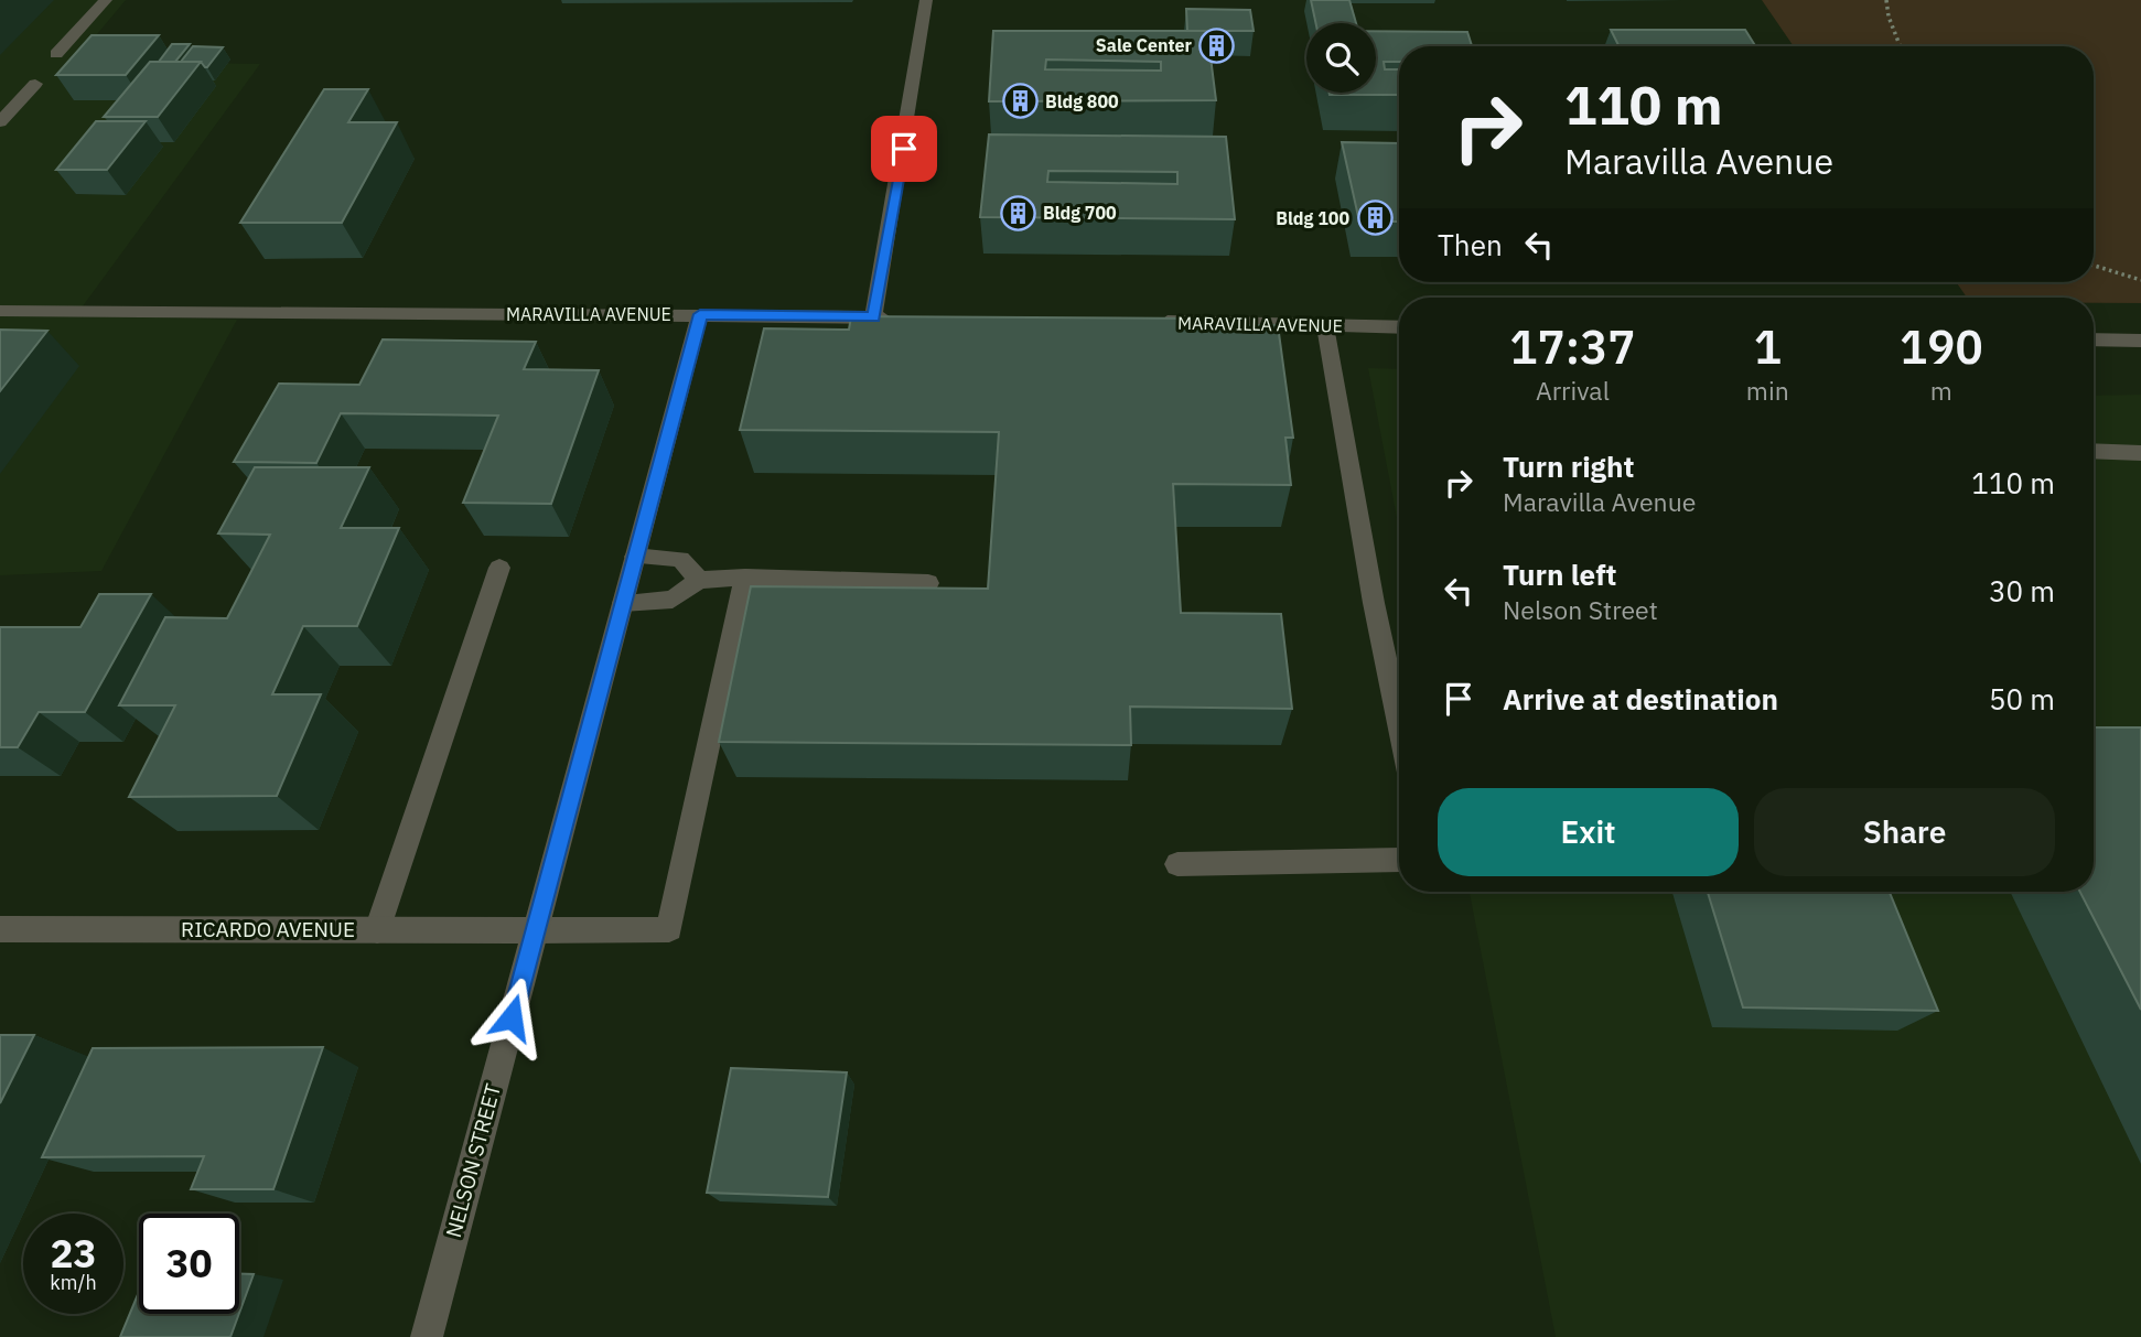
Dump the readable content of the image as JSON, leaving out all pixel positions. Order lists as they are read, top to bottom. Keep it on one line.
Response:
{"streets":{"street":["MARAVILLA AVENUE","RICARDO AVENUE","NELSON STREET"]},"crossings":[["MARAVILLA AVENUE","NELSON STREET"],["RICARDO AVENUE","NELSON STREET"]],"places":{"building":["Sale Center","Bldg 800","Bldg 700","Bldg 100"]},"page":{"turn":["110 m","Maravilla Avenue"],"then":"Then","eta":["17:37","Arrival","1","min","190","m"],"list":[{"name":"Turn right","note":"Maravilla Avenue","value":"110 m"},{"name":"Turn left","note":"Nelson Street","value":"30 m"},{"name":"Arrive at destination","value":"50 m"}],"buttons":["Exit","Share"],"speed":"23 km/h","limit":"30"}}
